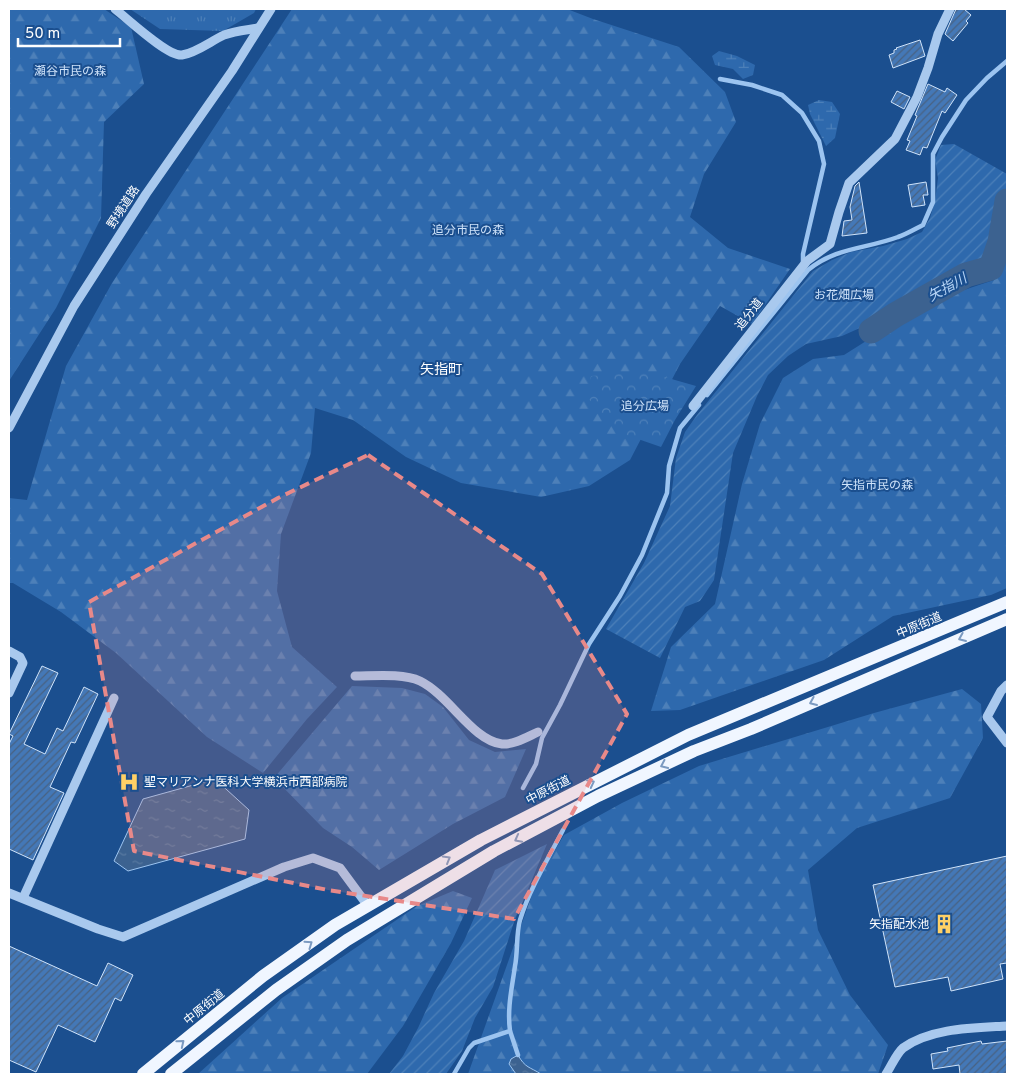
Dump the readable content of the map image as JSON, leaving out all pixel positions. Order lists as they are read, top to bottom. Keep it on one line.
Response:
{"streets":{"main road":["中原街道"],"street":["野境道路","追分道"]},"districts":["矢指町"],"water":["矢指川"],"parks":["瀬谷市民の森","追分市民の森","お花畑広場","追分広場","矢指市民の森"],"places":{"hospital":["聖マリアンナ医科大学横浜市西部病院"],"building":["矢指配水池"]},"scale_bar":"50 m"}
